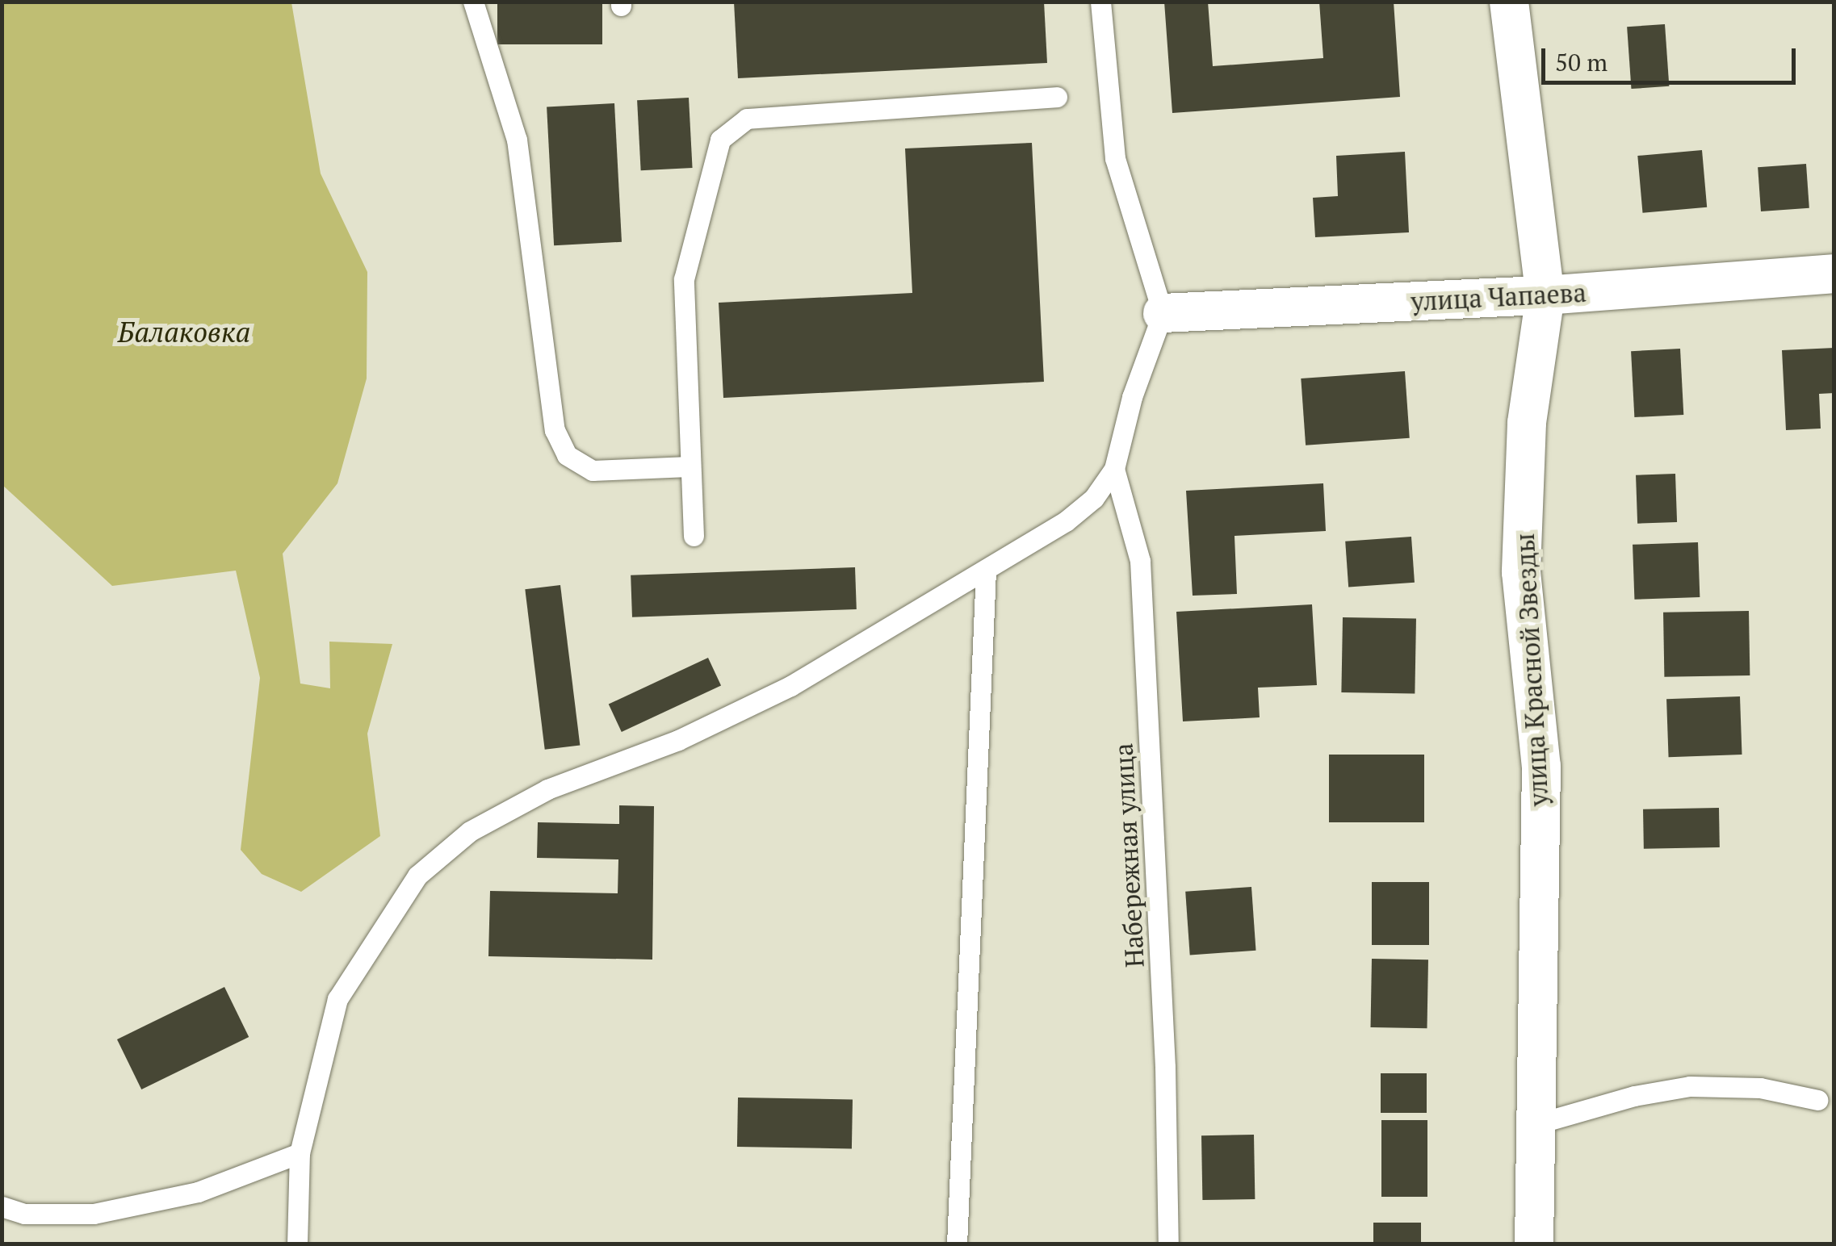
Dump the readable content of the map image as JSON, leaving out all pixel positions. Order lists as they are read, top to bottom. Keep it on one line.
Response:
{"streets":{"street":["улица Чапаева","улица Красной Звезды"],"lane":["Набережная улица"]},"crossings":[["улица Чапаева","улица Красной Звезды"]],"water":["Балаковка"],"scale_bar":"50 m"}
